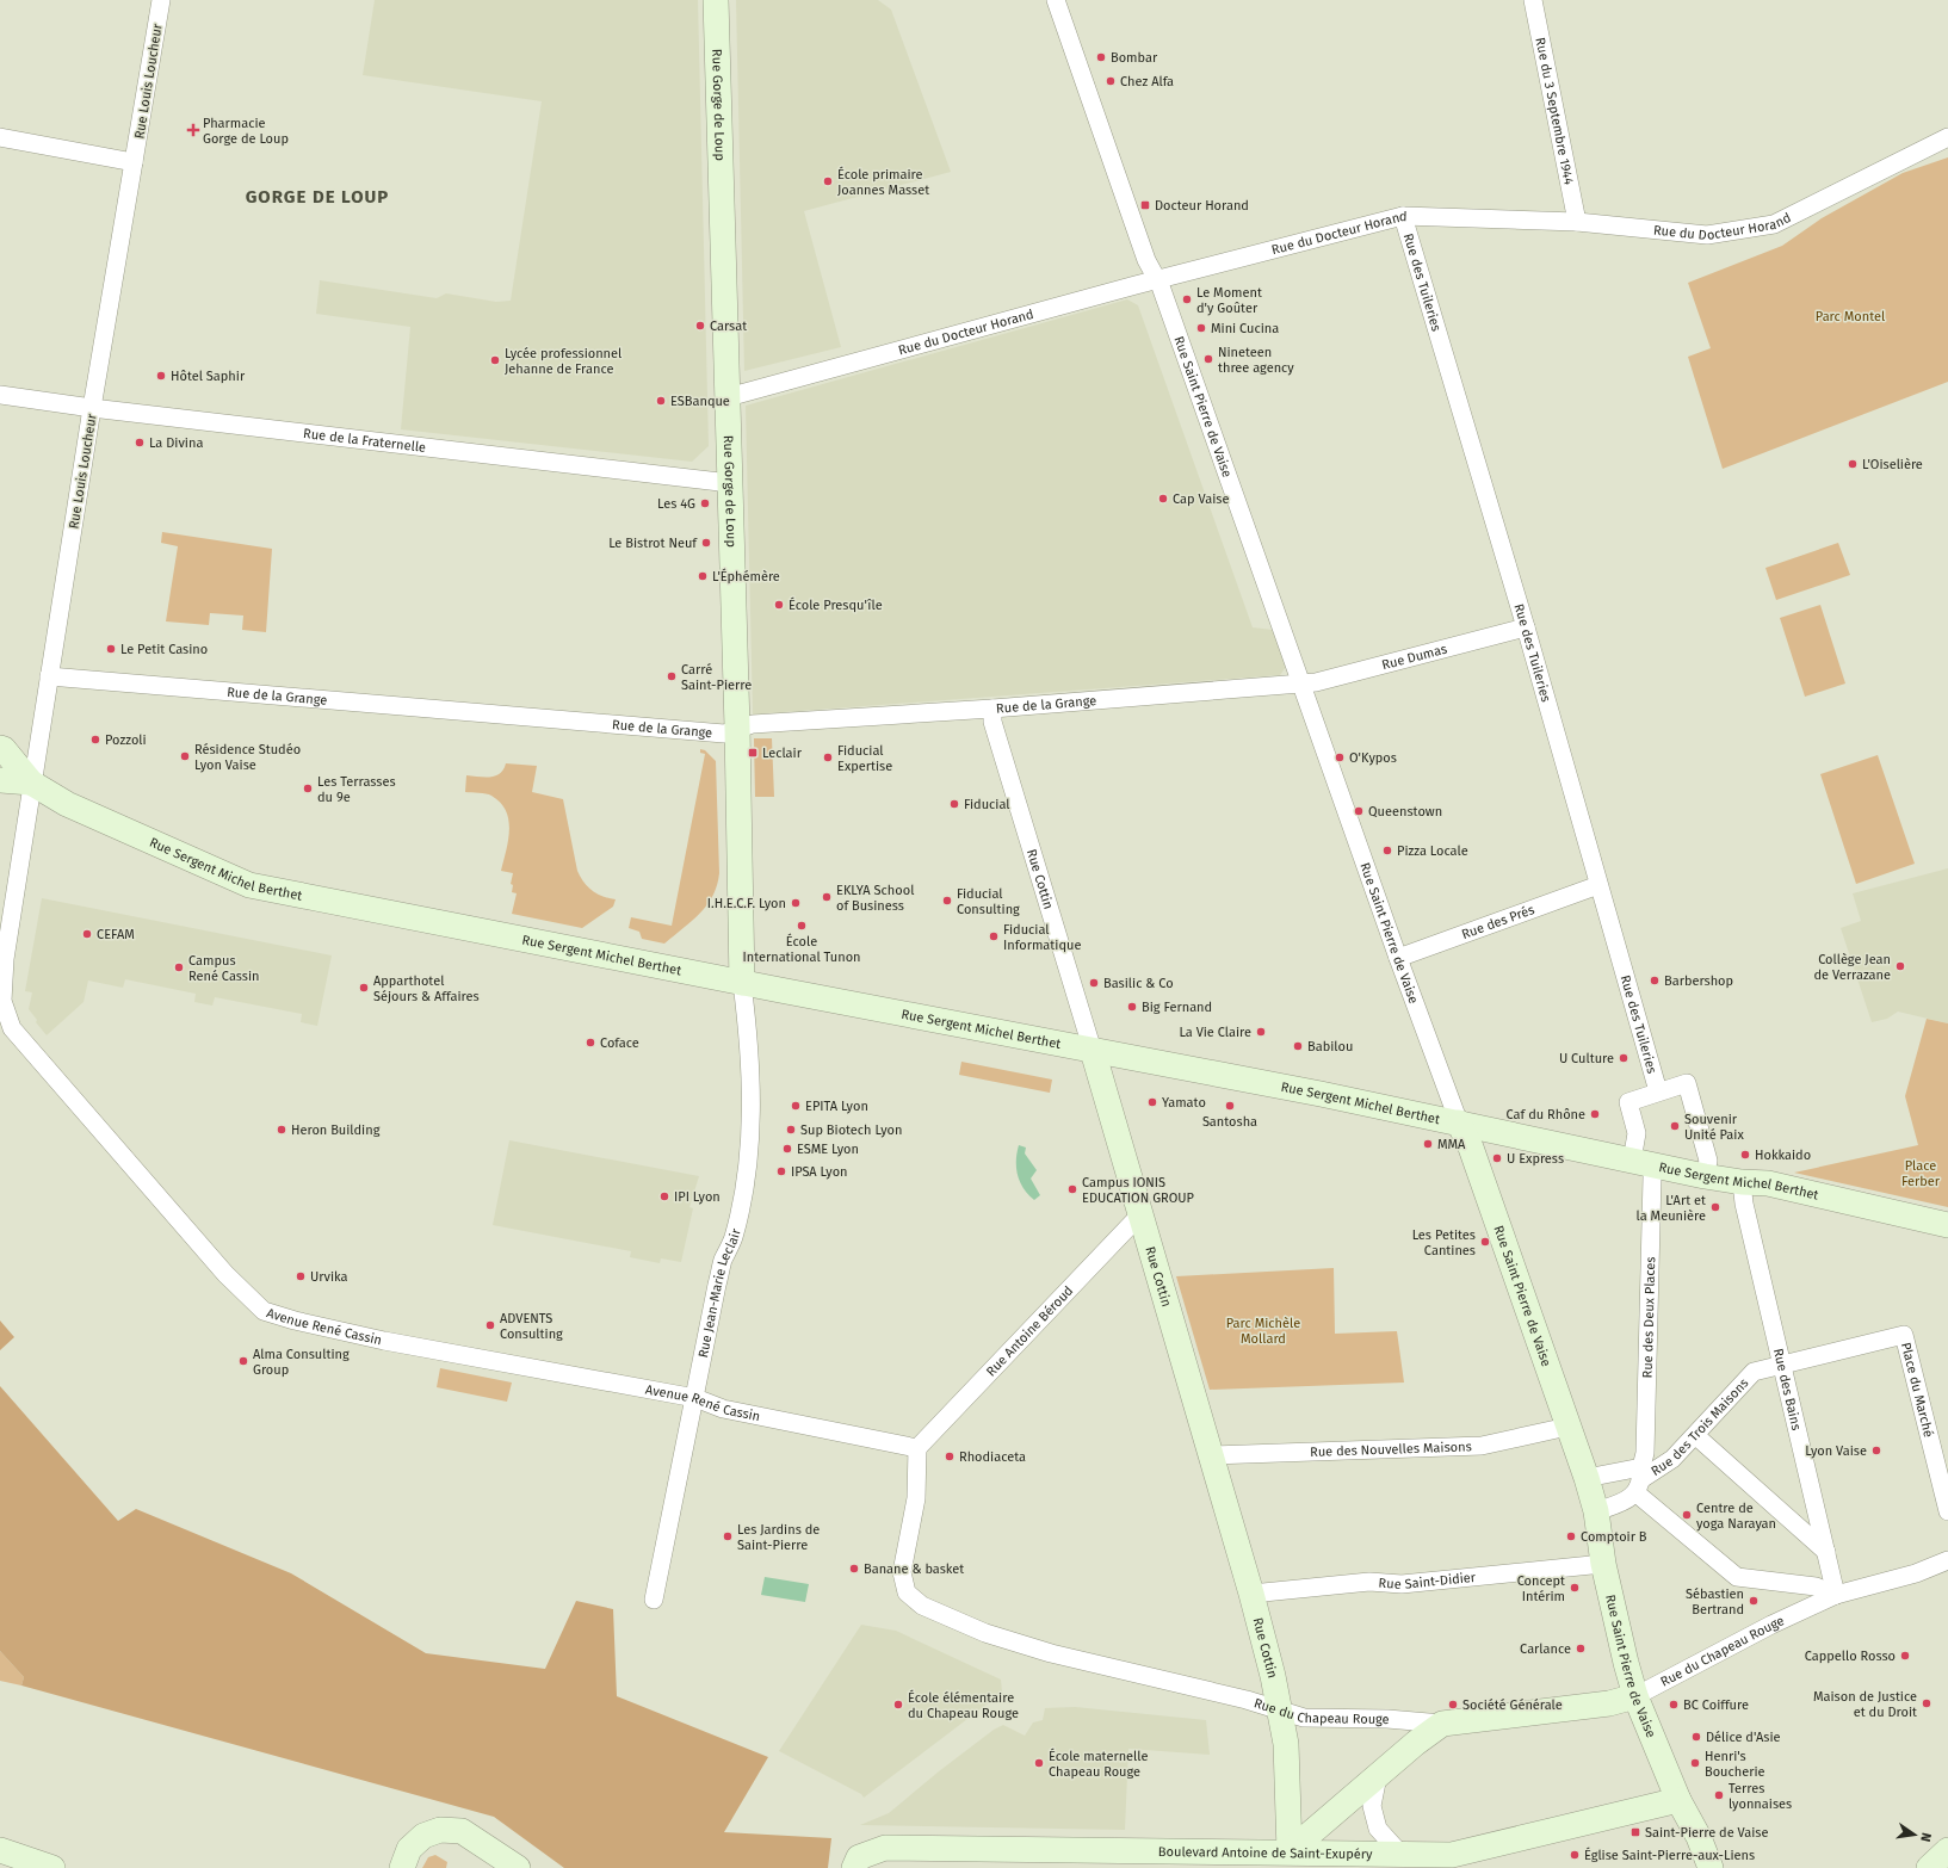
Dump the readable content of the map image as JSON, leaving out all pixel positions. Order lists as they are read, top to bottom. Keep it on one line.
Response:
{"streets":{"street":["Rue Louis Loucheur","Rue Gorge de Loup","Rue du 3 Septembre 1944","Rue du Docteur Horand","Rue des Tuileries","Rue Saint Pierre de Vaise","Rue de la Fraternelle","Rue Dumas","Rue de la Grange","Rue Sergent Michel Berthet","Rue Cottin","Rue des Prés","Rue Jean-Marie Leclair","Rue des Deux Places","Avenue René Cassin","Rue Antoine Béroud","Rue des Bains","Place du Marché","Rue des Trois Maisons","Rue des Nouvelles Maisons","Rue Saint-Didier","Rue du Chapeau Rouge","Boulevard Antoine de Saint-Exupéry"]},"crossings":[["Rue Louis Loucheur","Rue de la Fraternelle"],["Rue Louis Loucheur","Rue de la Grange"],["Rue Louis Loucheur","Rue Sergent Michel Berthet"],["Rue Louis Loucheur","Avenue René Cassin"],["Rue Gorge de Loup","Rue du Docteur Horand"],["Rue Gorge de Loup","Rue de la Fraternelle"],["Rue Gorge de Loup","Rue de la Grange"],["Rue Gorge de Loup","Rue Sergent Michel Berthet"],["Rue Gorge de Loup","Rue Jean-Marie Leclair"],["Rue du 3 Septembre 1944","Rue du Docteur Horand"],["Rue du Docteur Horand","Rue des Tuileries"],["Rue du Docteur Horand","Rue Saint Pierre de Vaise"],["Rue des Tuileries","Rue Dumas"],["Rue des Tuileries","Rue des Prés"],["Rue des Tuileries","Rue des Deux Places"],["Rue Saint Pierre de Vaise","Rue Dumas"],["Rue Saint Pierre de Vaise","Rue de la Grange"],["Rue Saint Pierre de Vaise","Rue Sergent Michel Berthet"],["Rue Saint Pierre de Vaise","Rue des Prés"],["Rue Saint Pierre de Vaise","Rue des Trois Maisons"],["Rue Saint Pierre de Vaise","Rue des Nouvelles Maisons"],["Rue Saint Pierre de Vaise","Rue Saint-Didier"],["Rue Saint Pierre de Vaise","Rue du Chapeau Rouge"],["Rue Saint Pierre de Vaise","Boulevard Antoine de Saint-Exupéry"],["Rue Dumas","Rue de la Grange"],["Rue de la Grange","Rue Cottin"],["Rue Sergent Michel Berthet","Rue Cottin"],["Rue Sergent Michel Berthet","Rue Jean-Marie Leclair"],["Rue Sergent Michel Berthet","Rue des Deux Places"],["Rue Sergent Michel Berthet","Avenue René Cassin"],["Rue Sergent Michel Berthet","Rue des Bains"],["Rue Cottin","Rue Antoine Béroud"],["Rue Cottin","Rue des Nouvelles Maisons"],["Rue Cottin","Rue Saint-Didier"],["Rue Cottin","Rue du Chapeau Rouge"],["Rue Cottin","Boulevard Antoine de Saint-Exupéry"],["Rue Jean-Marie Leclair","Avenue René Cassin"],["Rue des Deux Places","Rue des Trois Maisons"],["Avenue René Cassin","Rue Antoine Béroud"],["Avenue René Cassin","Rue du Chapeau Rouge"],["Rue Antoine Béroud","Rue du Chapeau Rouge"],["Rue des Bains","Place du Marché"],["Rue des Bains","Rue des Trois Maisons"],["Rue des Bains","Rue du Chapeau Rouge"],["Place du Marché","Rue des Trois Maisons"]],"districts":["GORGE DE LOUP"],"parks":["Parc Montel","Place Ferber","Parc Michèle Mollard"],"places":{"other":["Bombar","Chez Alfa","École primaire Joannes Masset","Le Moment d'y Goûter","Carsat","Mini Cucina","Nineteen three agency","Lycée professionnel Jehanne de France","Hôtel Saphir","ESBanque","La Divina","L'Oiselière","Cap Vaise","Les 4G","Le Bistrot Neuf","L'Éphémère","École Presqu'île","Le Petit Casino","Carré Saint-Pierre","Pozzoli","Résidence Studéo Lyon Vaise","Fiducial Expertise","O'Kypos","Les Terrasses du 9e","Fiducial","Queenstown","Pizza Locale","EKLYA School of Business","Fiducial Consulting","I.H.E.C.F. Lyon","École International Tunon","CEFAM","Fiducial Informatique","Collège Jean de Verrazane","Campus René Cassin","Barbershop","Basilic & Co","Apparthotel Séjours & Affaires","Big Fernand","La Vie Claire","Coface","Babilou","U Culture","Yamato","EPITA Lyon","Santosha","Caf du Rhône","Souvenir Unité Paix","Heron Building","Sup Biotech Lyon","MMA","ESME Lyon","Hokkaido","U Express","IPSA Lyon","Campus IONIS EDUCATION GROUP","IPI Lyon","L'Art et la Meunière","Les Petites Cantines","Urvika","ADVENTS Consulting","Alma Consulting Group","Lyon Vaise","Rhodiaceta","Centre de yoga Narayan","Les Jardins de Saint-Pierre","Comptoir B","Banane & basket","Concept Intérim","Sébastien Bertrand","Carlance","Cappello Rosso","Maison de Justice et du Droit","École élémentaire du Chapeau Rouge","Société Générale","BC Coiffure","Délice d'Asie","École maternelle Chapeau Rouge","Henri's Boucherie","Terres lyonnaises","Église Saint-Pierre-aux-Liens"],"health":["Pharmacie Gorge de Loup"],"transit":["Docteur Horand","Leclair","Saint-Pierre de Vaise"]},"north":"right"}
